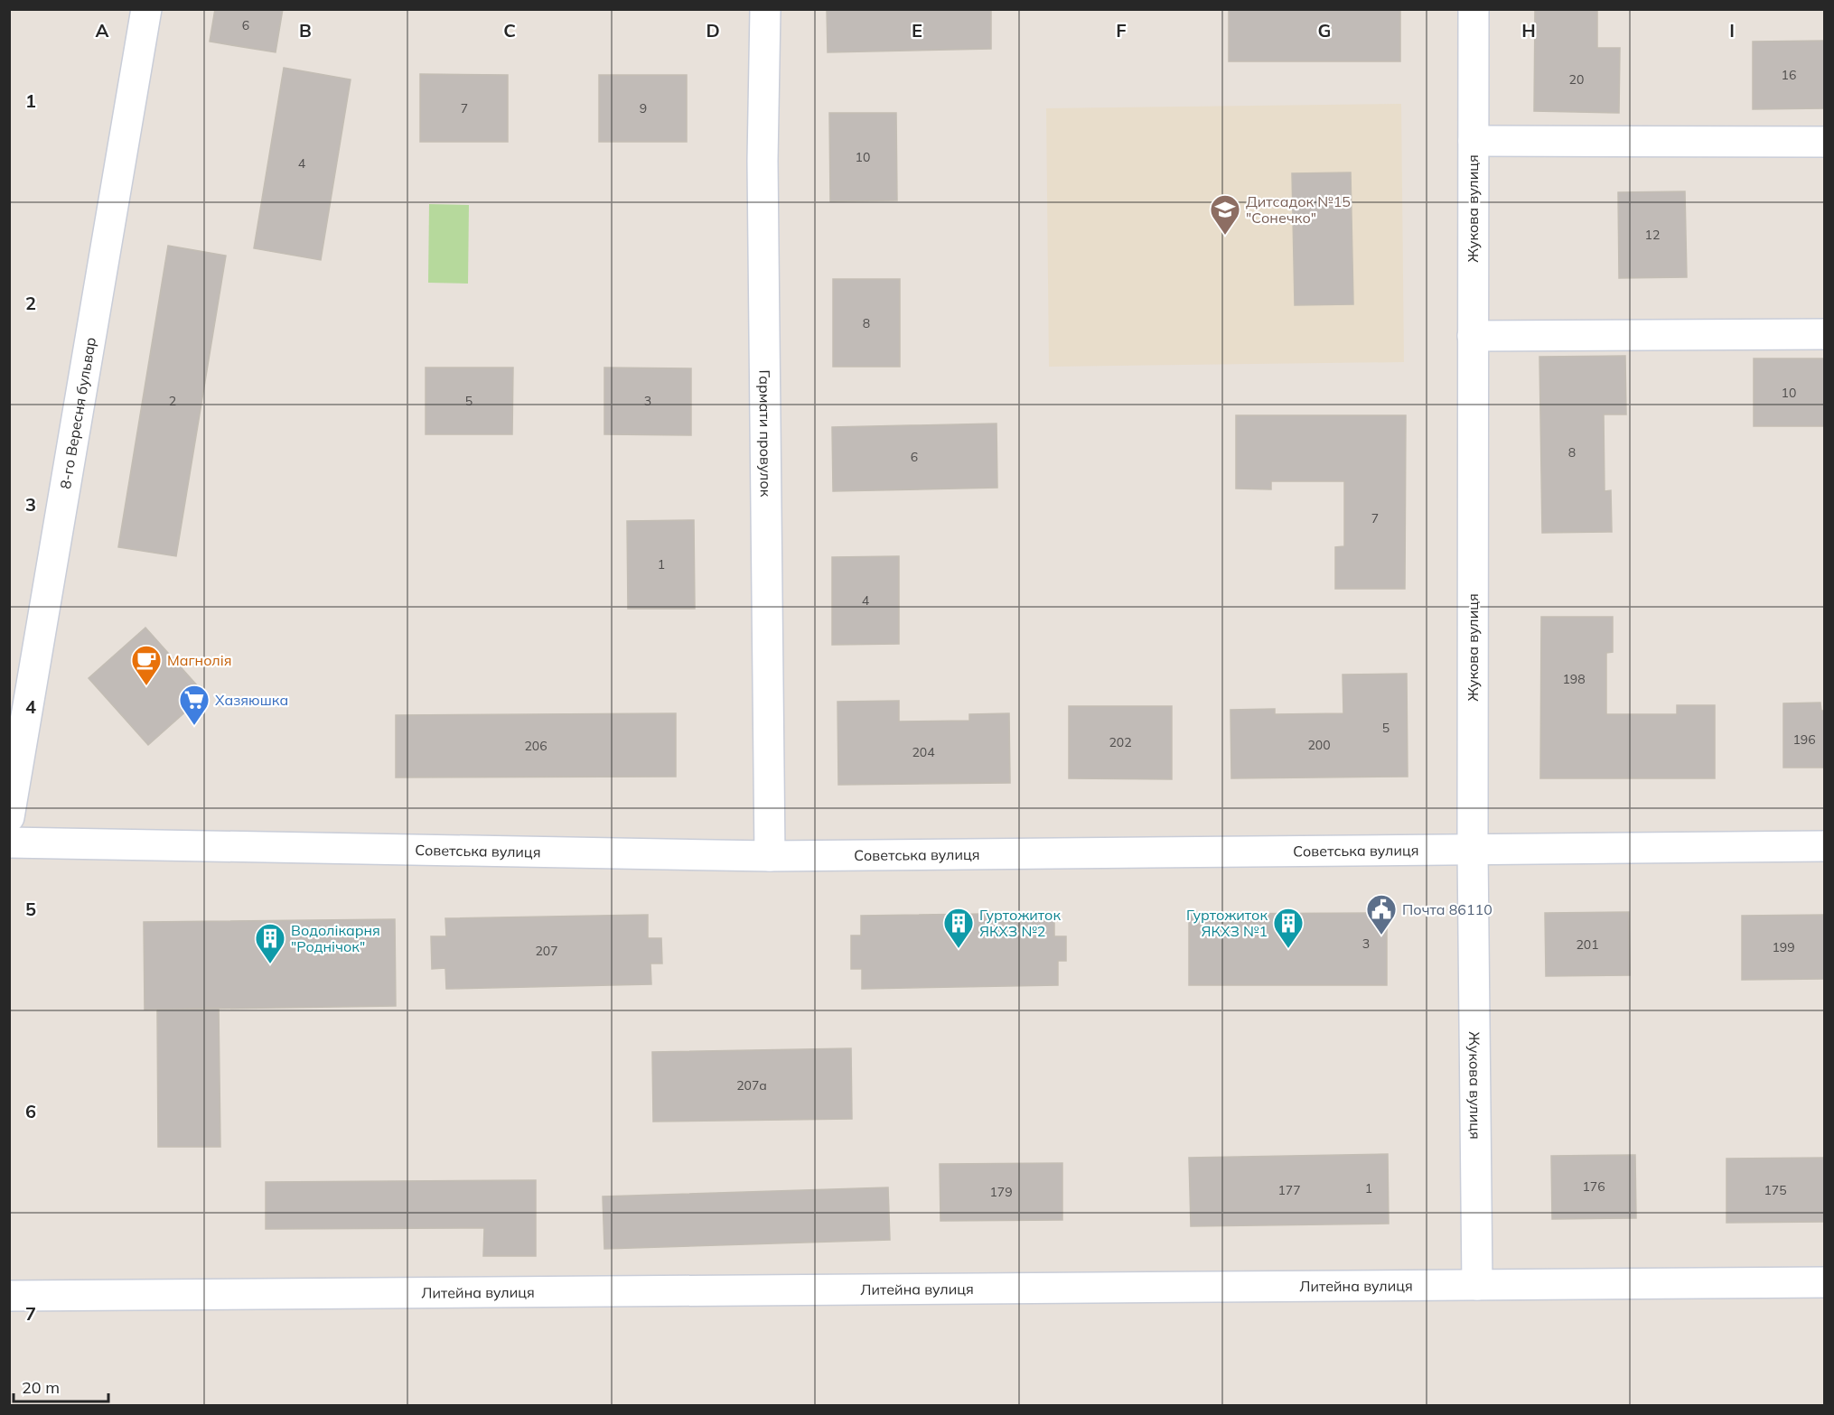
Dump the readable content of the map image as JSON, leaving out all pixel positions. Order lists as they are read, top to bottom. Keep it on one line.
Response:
{"streets":{"street":["Жукова вулиця","8-го Вересня бульвар","Гармати провулок","Советська вулиця","Литейна вулиця"]},"crossings":[["Жукова вулиця","Советська вулиця"],["Жукова вулиця","Литейна вулиця"],["Гармати провулок","Советська вулиця"]],"places":{"school or university":["Дитсадок №15 \"Сонечко\""],"cafe":["Магнолія"],"supermarket":["Хазяюшка"],"public building":["Почта 86110"],"building":["Гуртожиток ЯКХЗ №2","Гуртожиток ЯКХЗ №1","Водолікарня \"Роднічок\""]},"house_numbers":["6","16","20","7","9","10","4","12","8","10","2","5","3","8","6","7","1","4","198","5","196","202","200","206","204","3","201","199","207","207а","176","1","177","175","179"],"scale_bar":"20 m","grid":{"columns":["A","B","C","D","E","F","G","H","I"],"rows":["1","2","3","4","5","6","7"]}}
